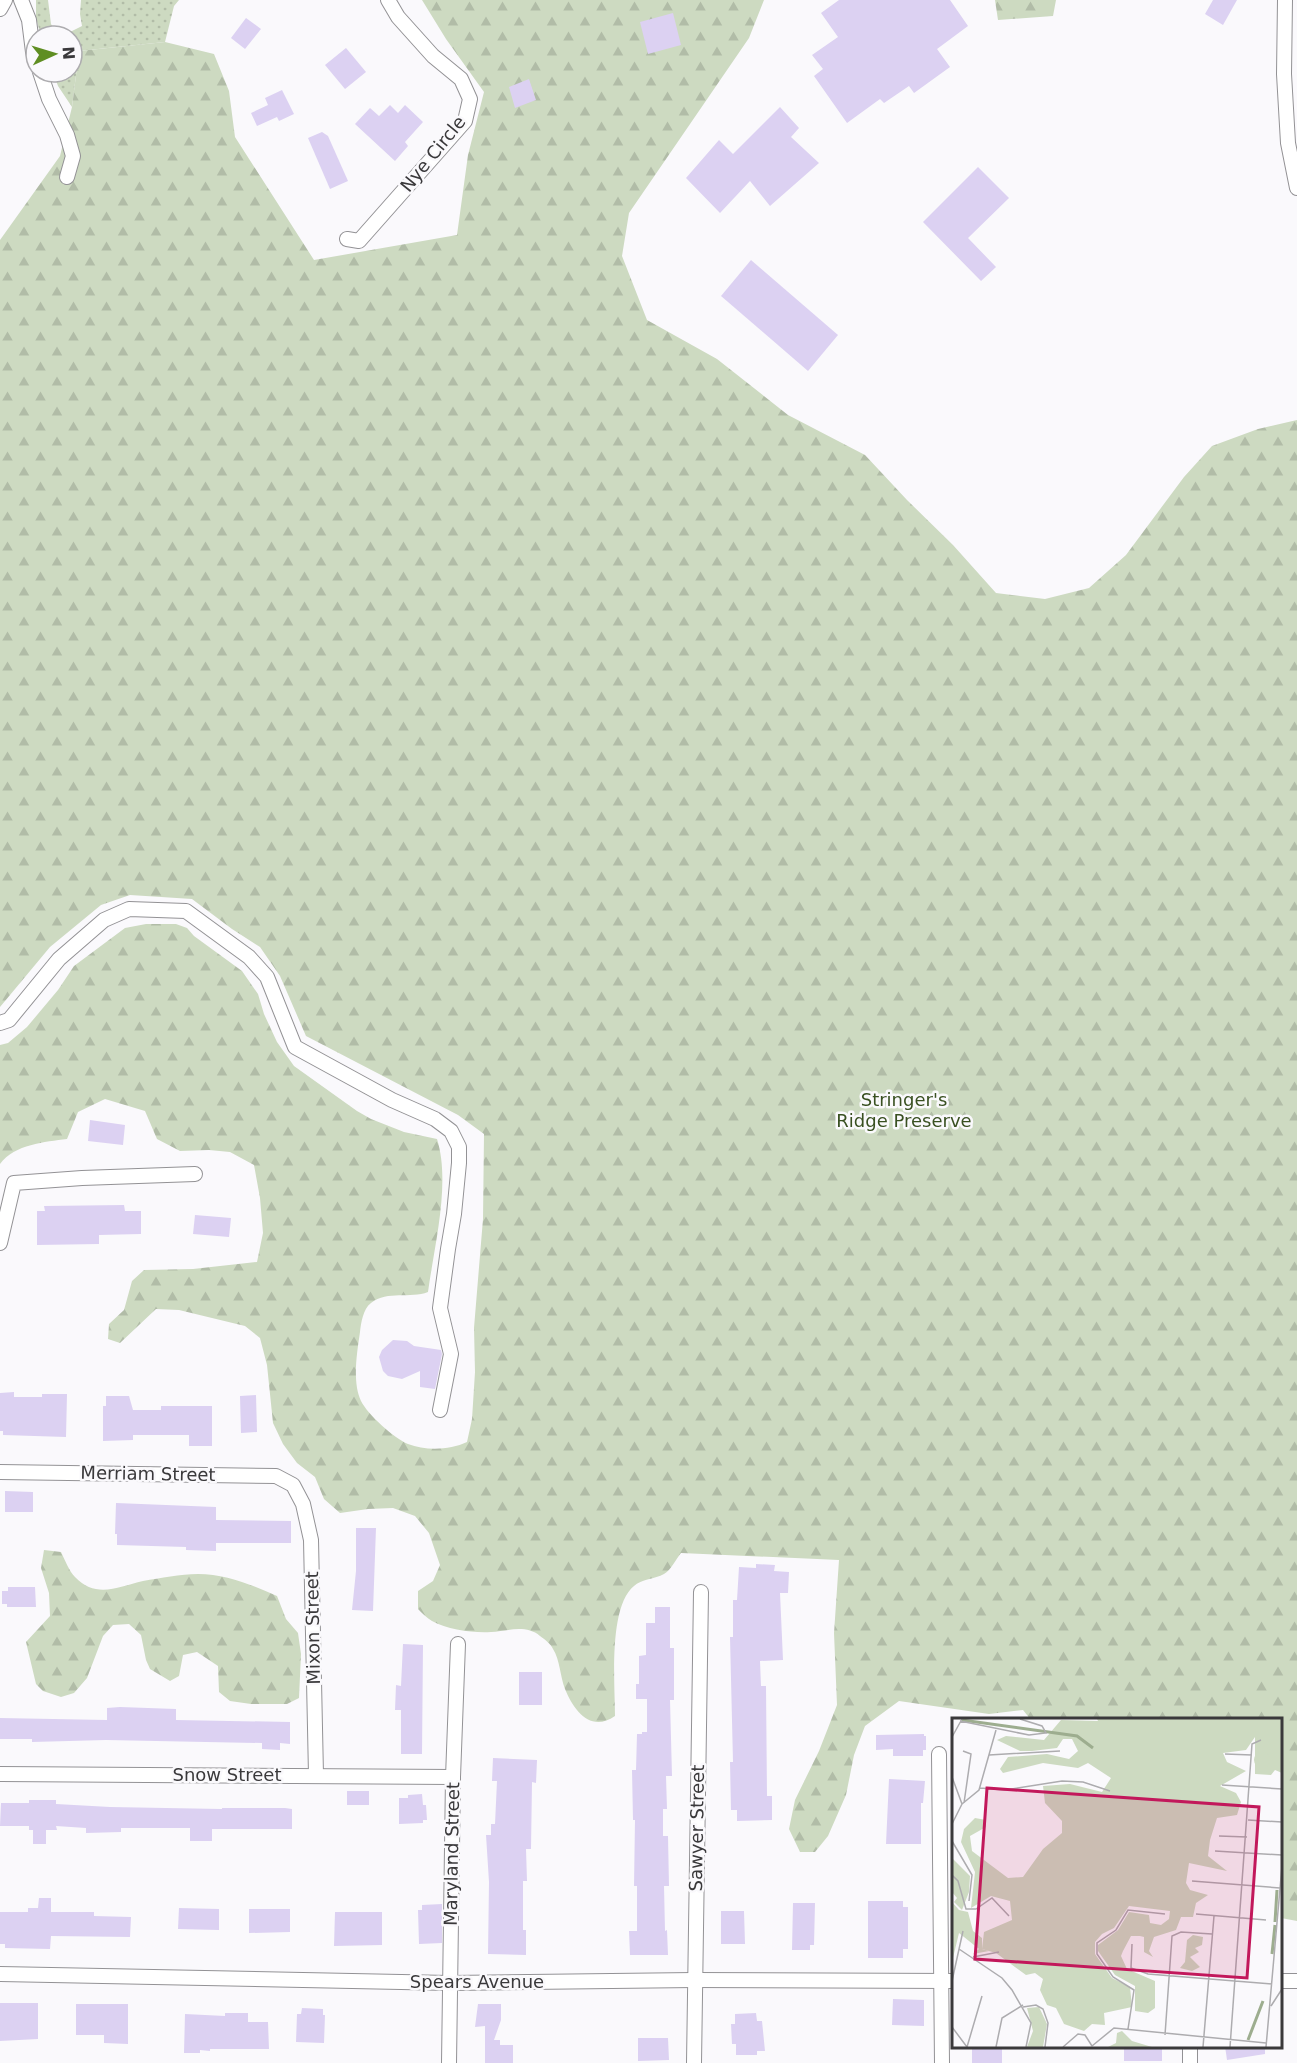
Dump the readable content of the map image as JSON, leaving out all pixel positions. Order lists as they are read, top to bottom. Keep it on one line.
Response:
{"streets":{"street":["Nye Circle","Merriam Street","Mixon Street","Snow Street","Sawyer Street","Maryland Street","Spears Avenue"]},"crossings":[["Merriam Street","Mixon Street"],["Mixon Street","Snow Street"],["Snow Street","Maryland Street"],["Sawyer Street","Spears Avenue"],["Maryland Street","Spears Avenue"]],"parks":["Stringer's Ridge Preserve"],"north":"right"}
